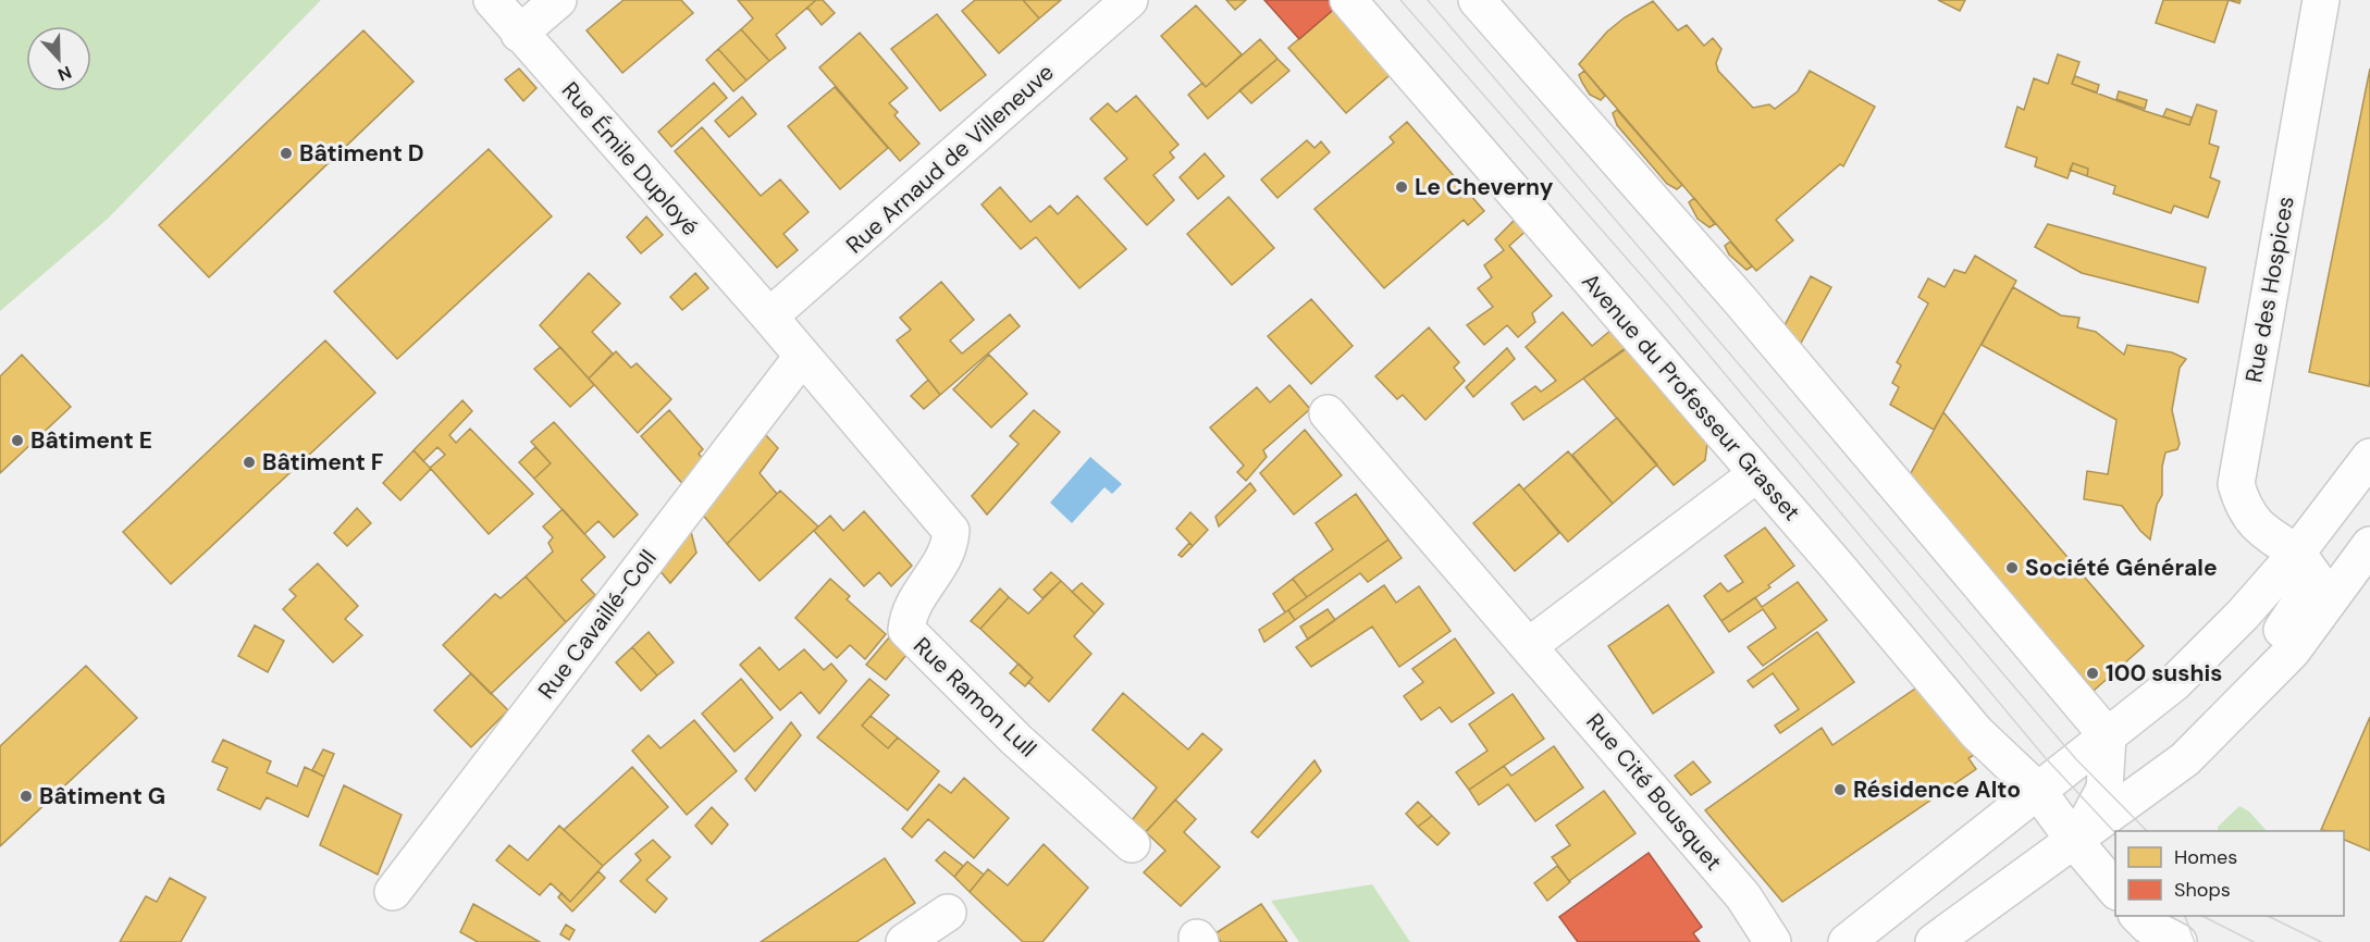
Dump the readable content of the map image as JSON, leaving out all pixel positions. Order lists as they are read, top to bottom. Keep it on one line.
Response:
{"streets":{"street":["Rue Émile Duployé","Rue Arnaud de Villeneuve","Rue des Hospices","Avenue du Professeur Grasset","Rue Cavaillé-Coll","Rue Ramon Lull","Rue Cité Bousquet"]},"crossings":[["Rue Émile Duployé","Rue Arnaud de Villeneuve"],["Rue Émile Duployé","Rue Ramon Lull"],["Rue Arnaud de Villeneuve","Rue Ramon Lull"],["Rue Cavaillé-Coll","Rue Ramon Lull"]],"places":["Bâtiment D","Le Cheverny","Bâtiment E","Bâtiment F","Société Générale","100 sushis","Résidence Alto","Bâtiment G"],"legend":["Homes","Shops"],"north":"bottom"}
